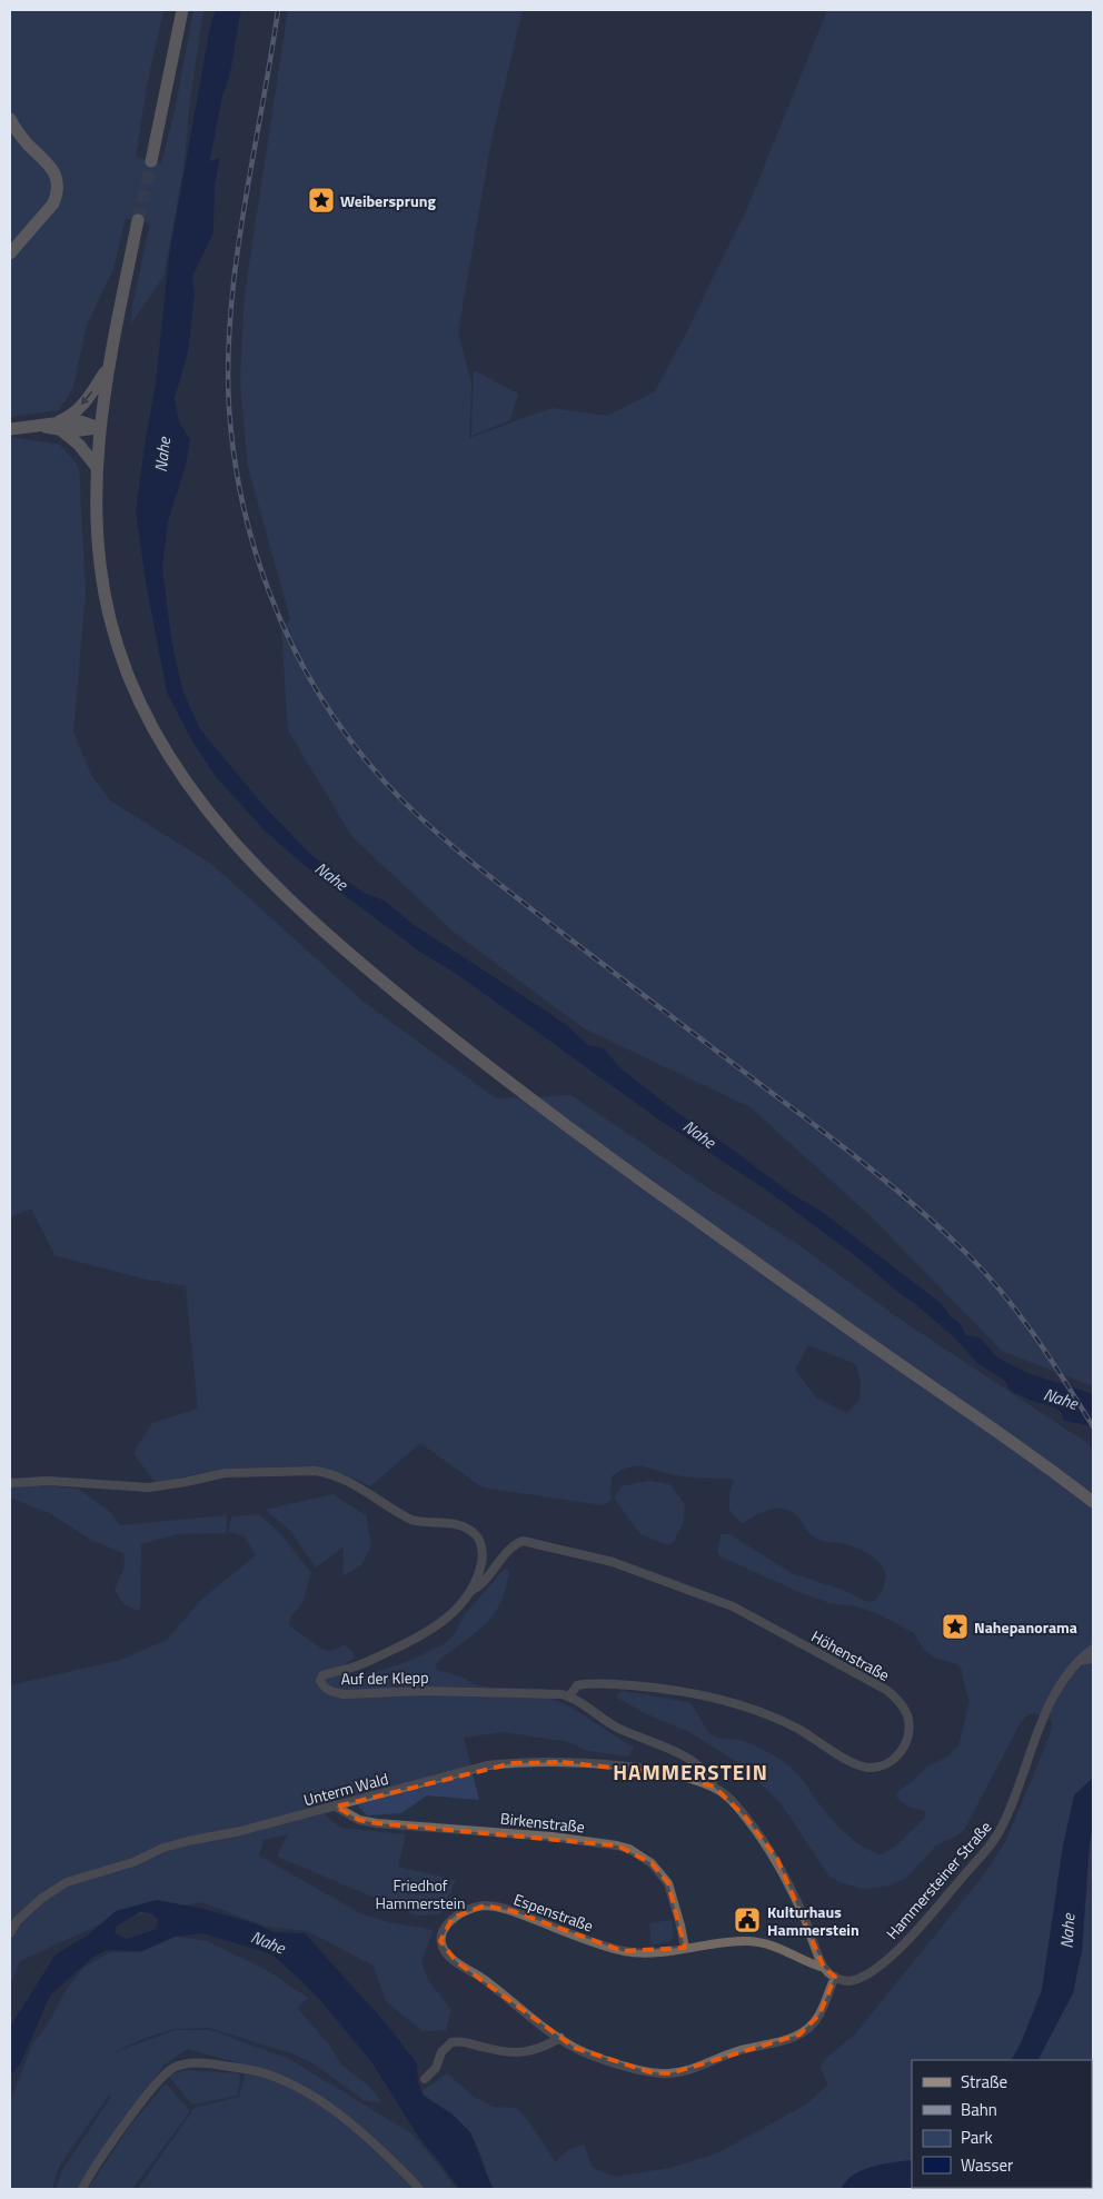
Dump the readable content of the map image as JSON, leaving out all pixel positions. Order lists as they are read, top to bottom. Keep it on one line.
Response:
{"streets":{"street":["Höhenstraße","Auf der Klepp","Unterm Wald","Birkenstraße","Hammersteiner Straße","Espenstraße"]},"crossings":[["Höhenstraße","Auf der Klepp"],["Unterm Wald","Birkenstraße"],["Birkenstraße","Espenstraße"],["Hammersteiner Straße","Espenstraße"]],"districts":["HAMMERSTEIN"],"water":["Nahe"],"parks":["Friedhof Hammerstein"],"places":{"place":["Weibersprung","Nahepanorama"],"public building":["Kulturhaus Hammerstein"]},"legend":["Straße","Bahn","Park","Wasser"]}
